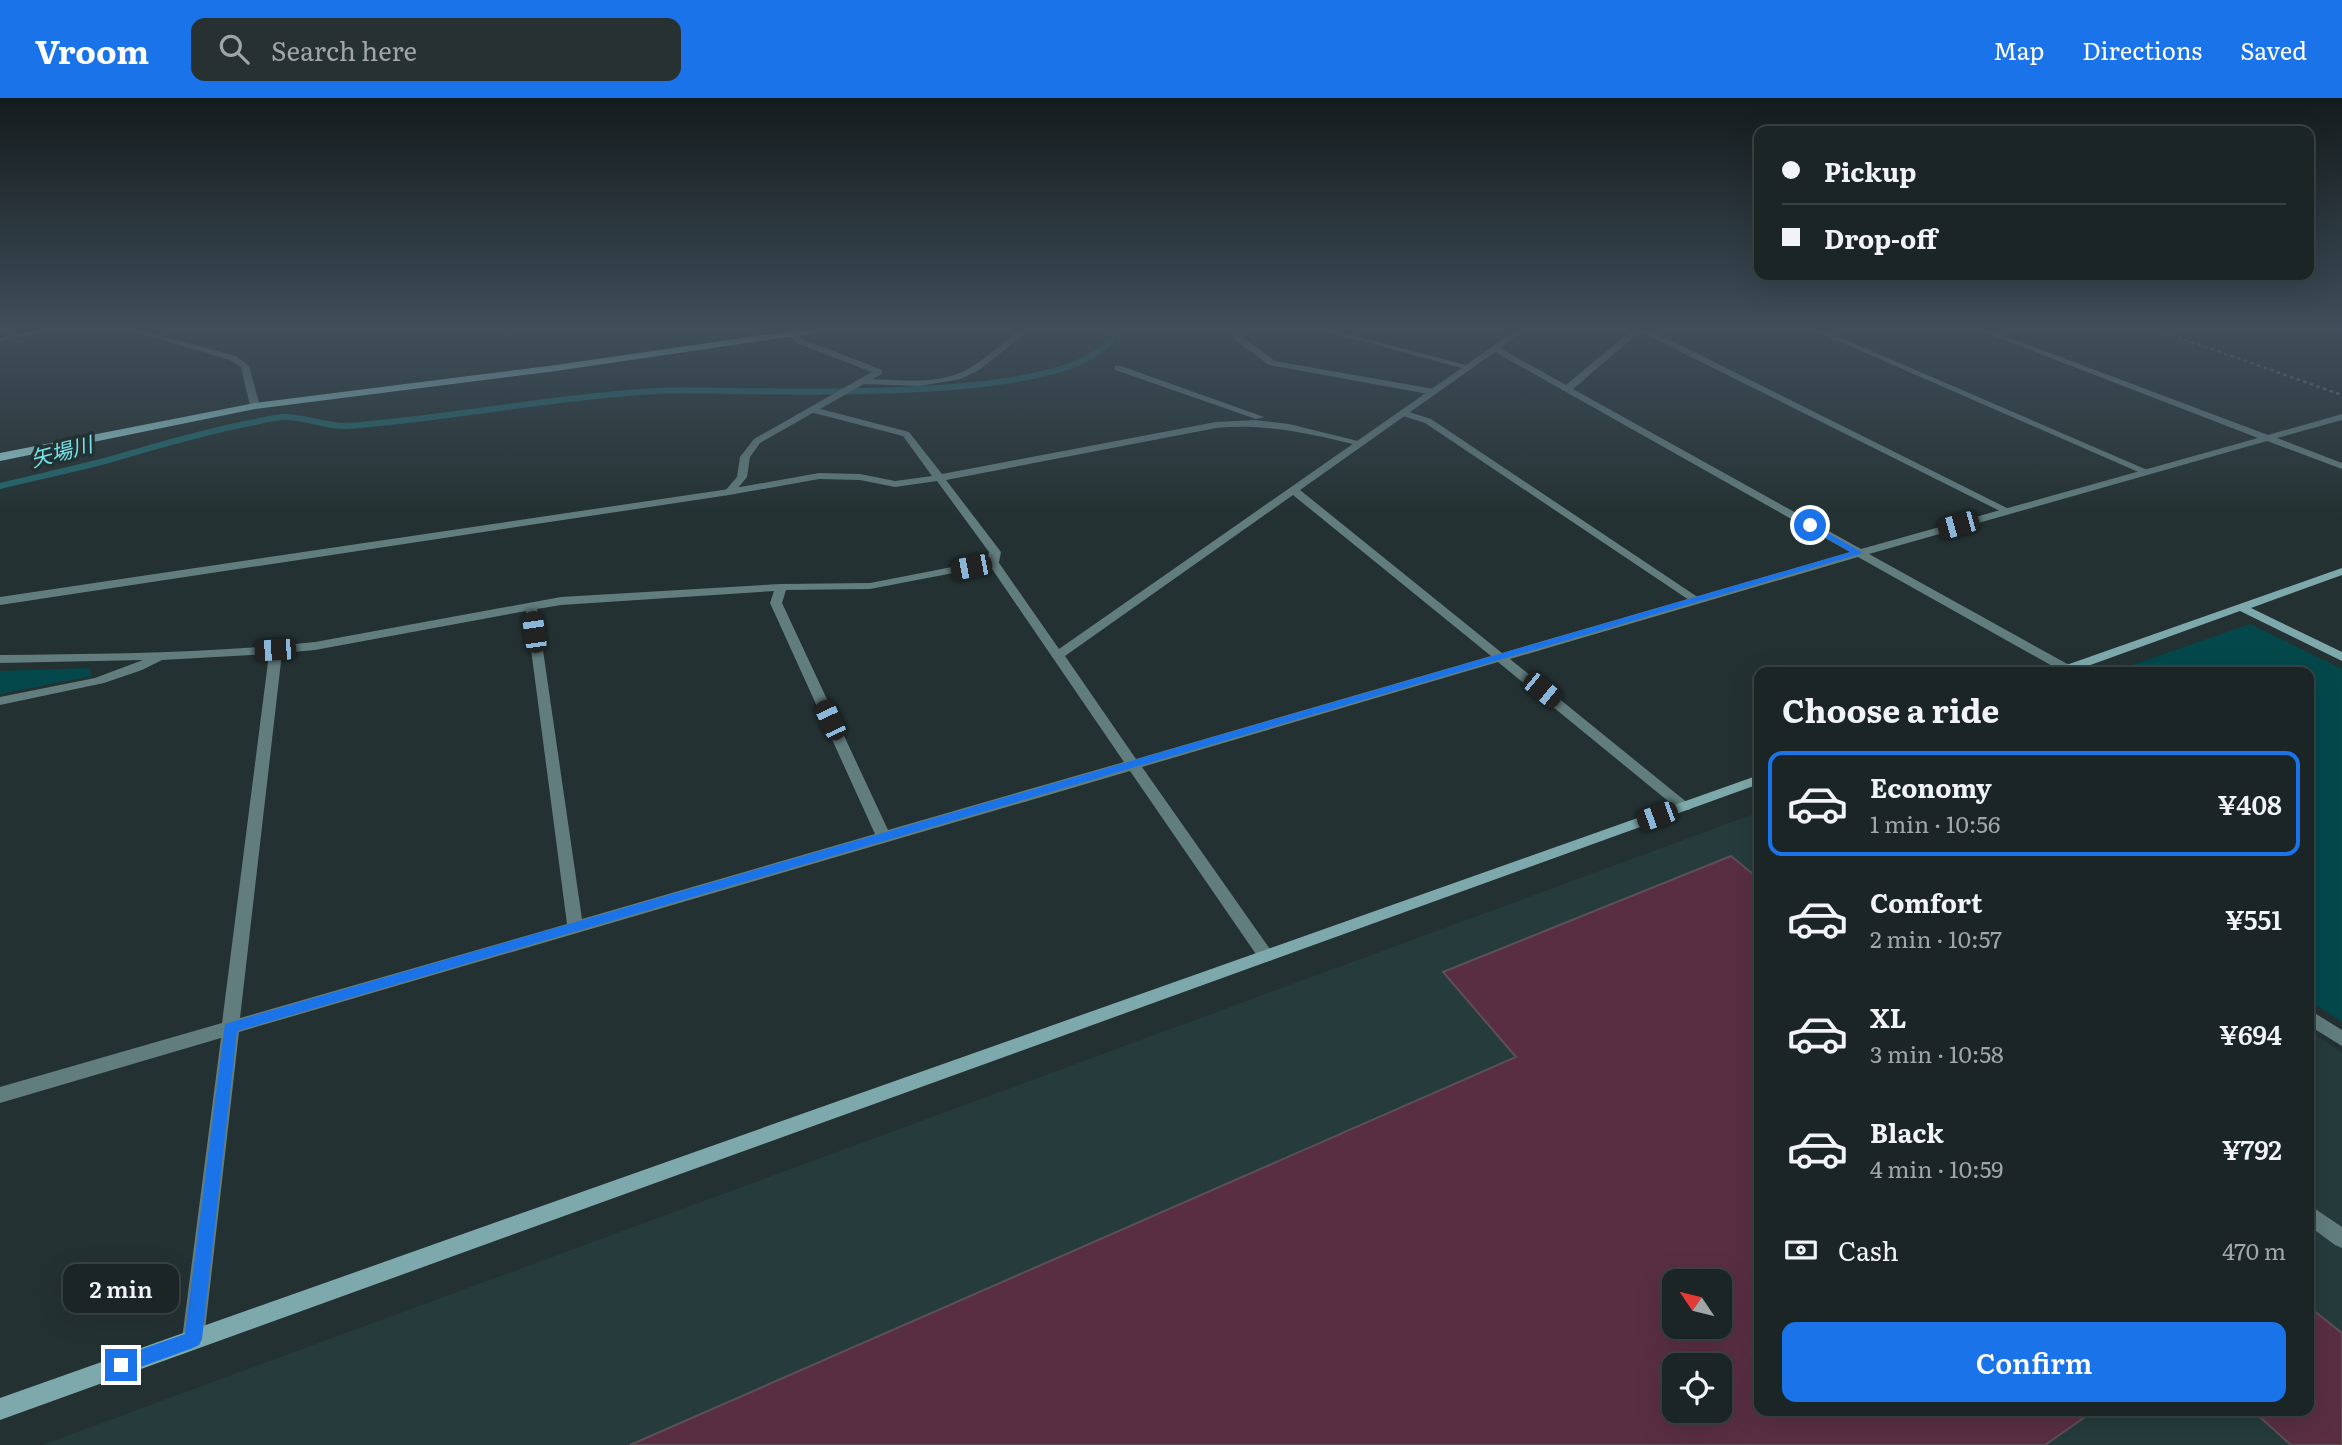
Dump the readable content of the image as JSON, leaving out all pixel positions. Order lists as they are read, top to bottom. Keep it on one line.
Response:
{"water":["矢場川"],"north":"top left","page":{"header":"Vroom","search":"Search here","nav":["Map","Directions","Saved"],"banner":["Pickup","Drop-off"],"heading":"Choose a ride","list":[{"name":"Economy","note":"1 min · 10:56","value":"¥408"},{"name":"Comfort","note":"2 min · 10:57","value":"¥551"},{"name":"XL","note":"3 min · 10:58","value":"¥694"},{"name":"Black","note":"4 min · 10:59","value":"¥792"}],"pay":["Cash","470 m"],"bubble":"2 min","buttons":"Confirm"}}
